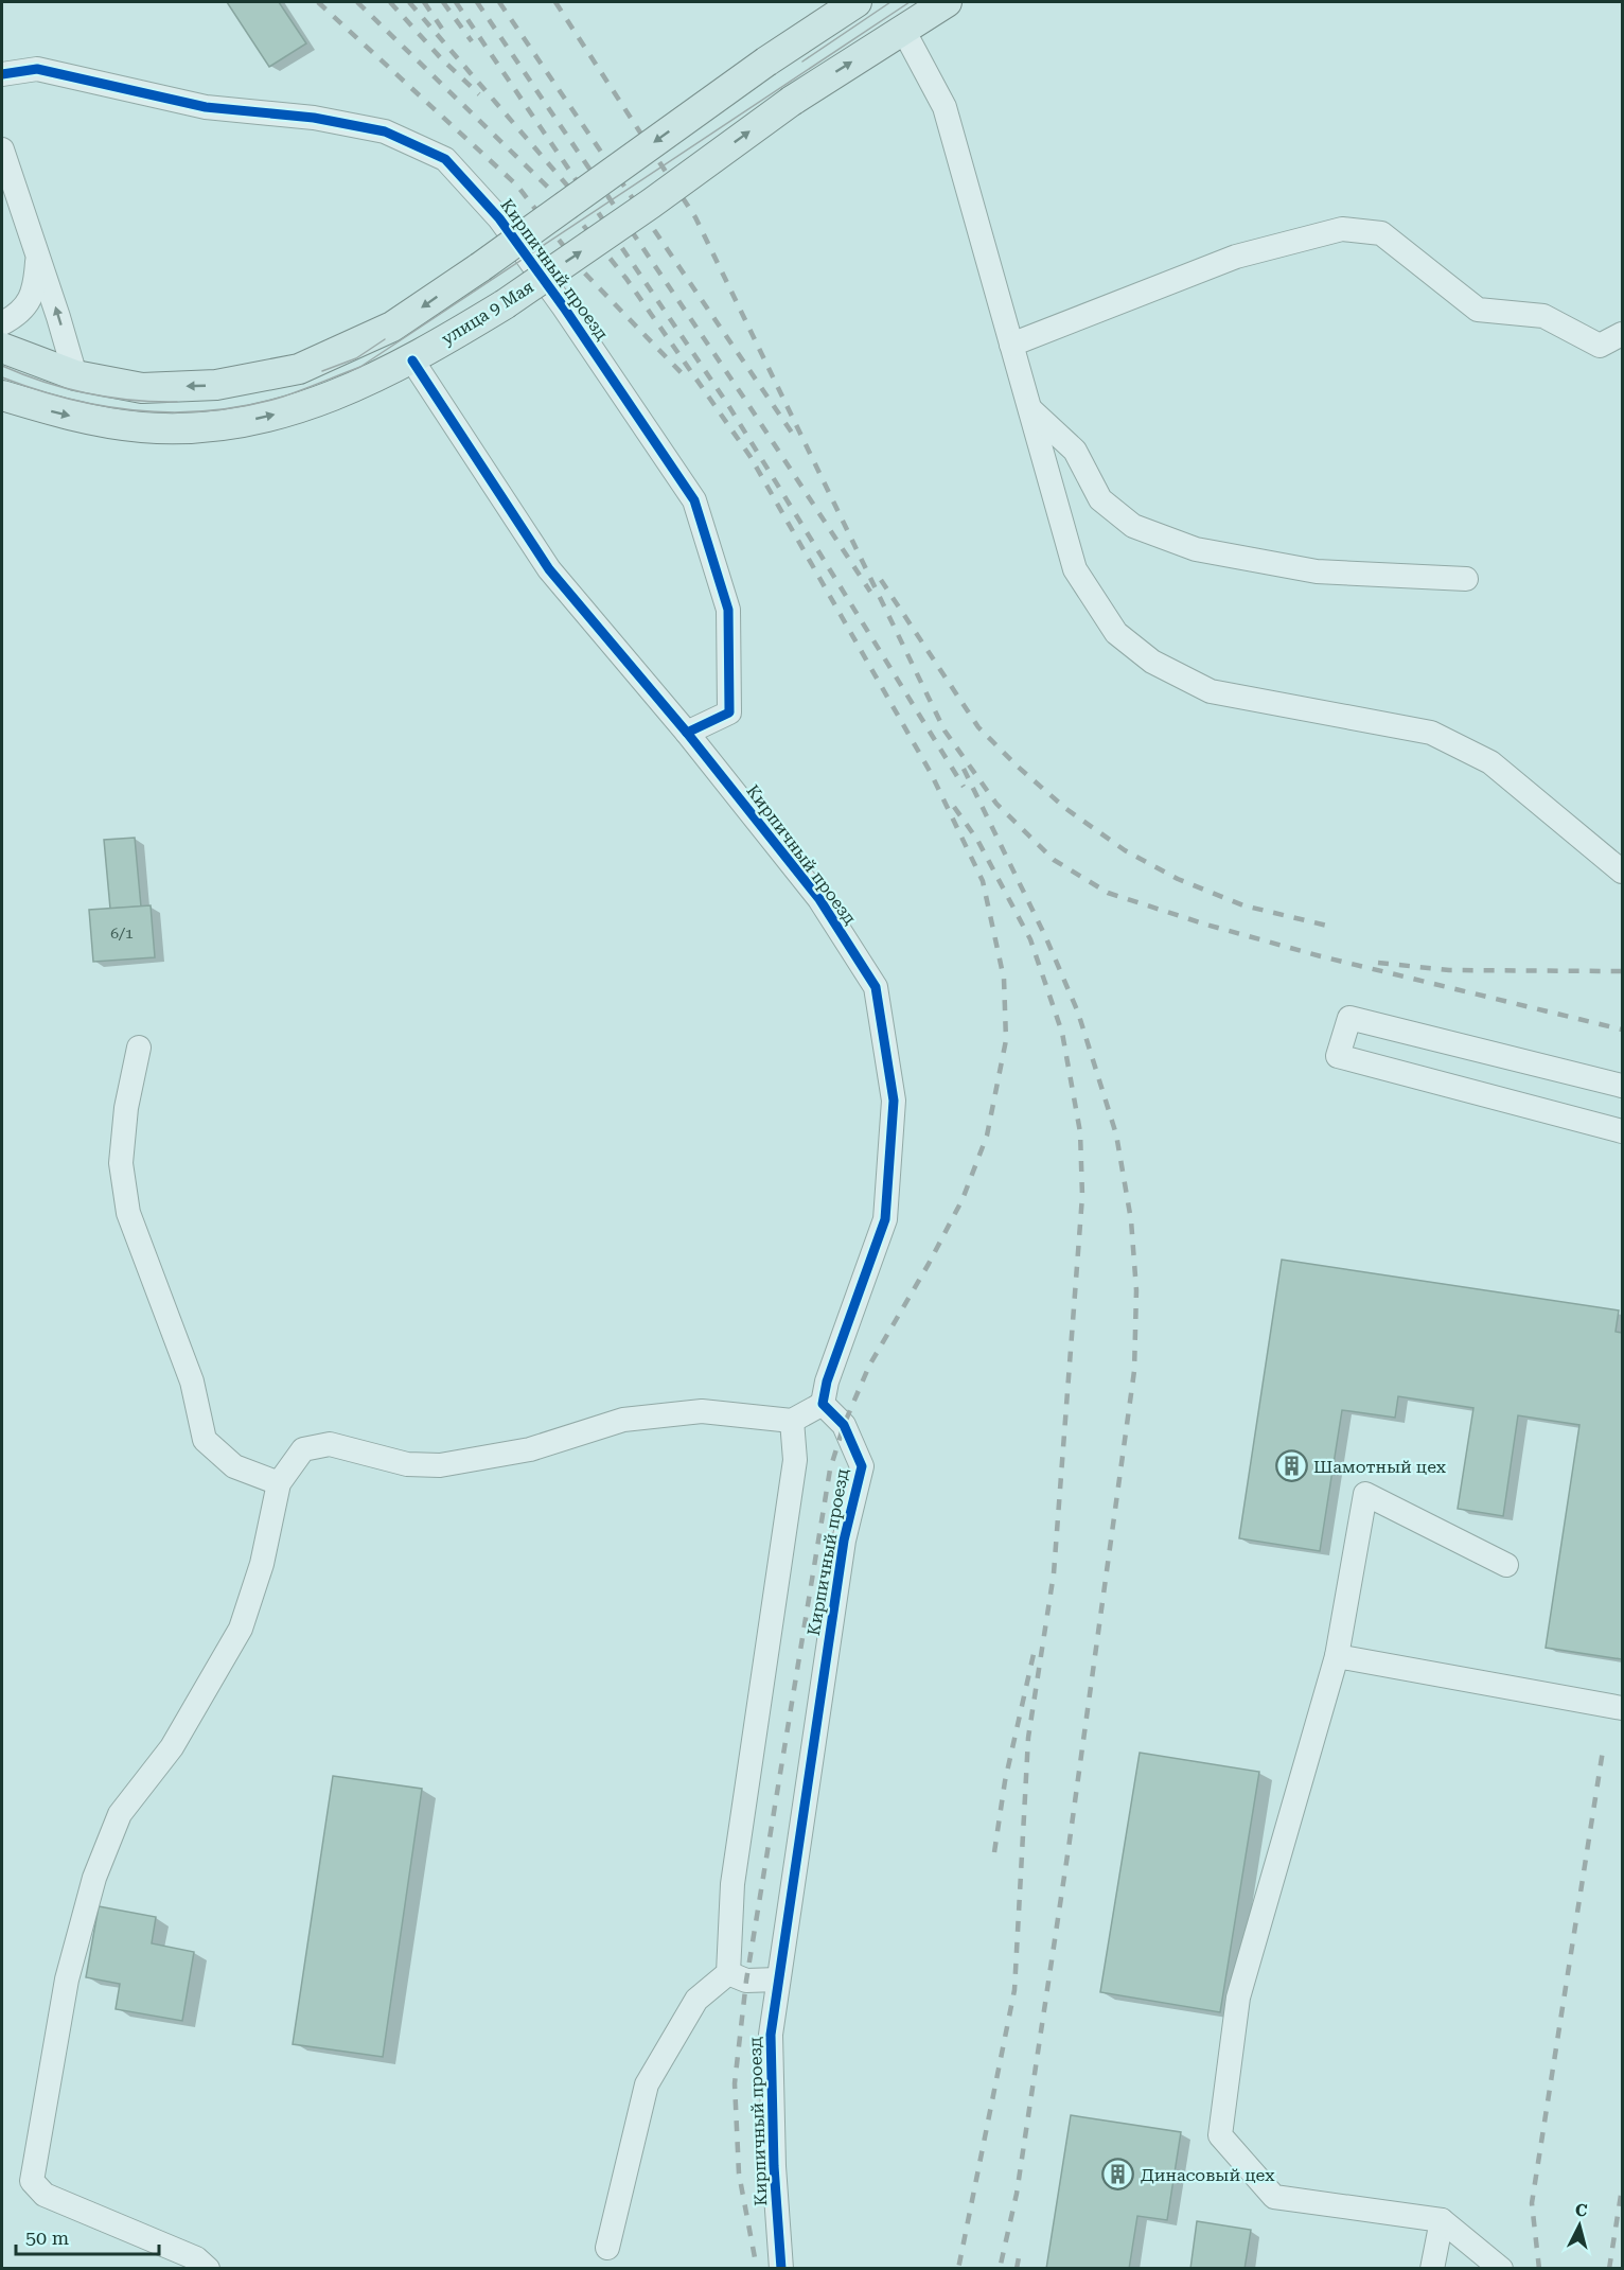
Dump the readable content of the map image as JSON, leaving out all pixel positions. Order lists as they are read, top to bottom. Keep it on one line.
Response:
{"streets":{"main road":["улица 9 Мая"],"street":["Кирпичный проезд"]},"crossings":[["Кирпичный проезд","улица 9 Мая"]],"places":{"building":["Шамотный цех","Динасовый цех"]},"house_numbers":["6/1"],"scale_bar":"50 m","north":"top"}
